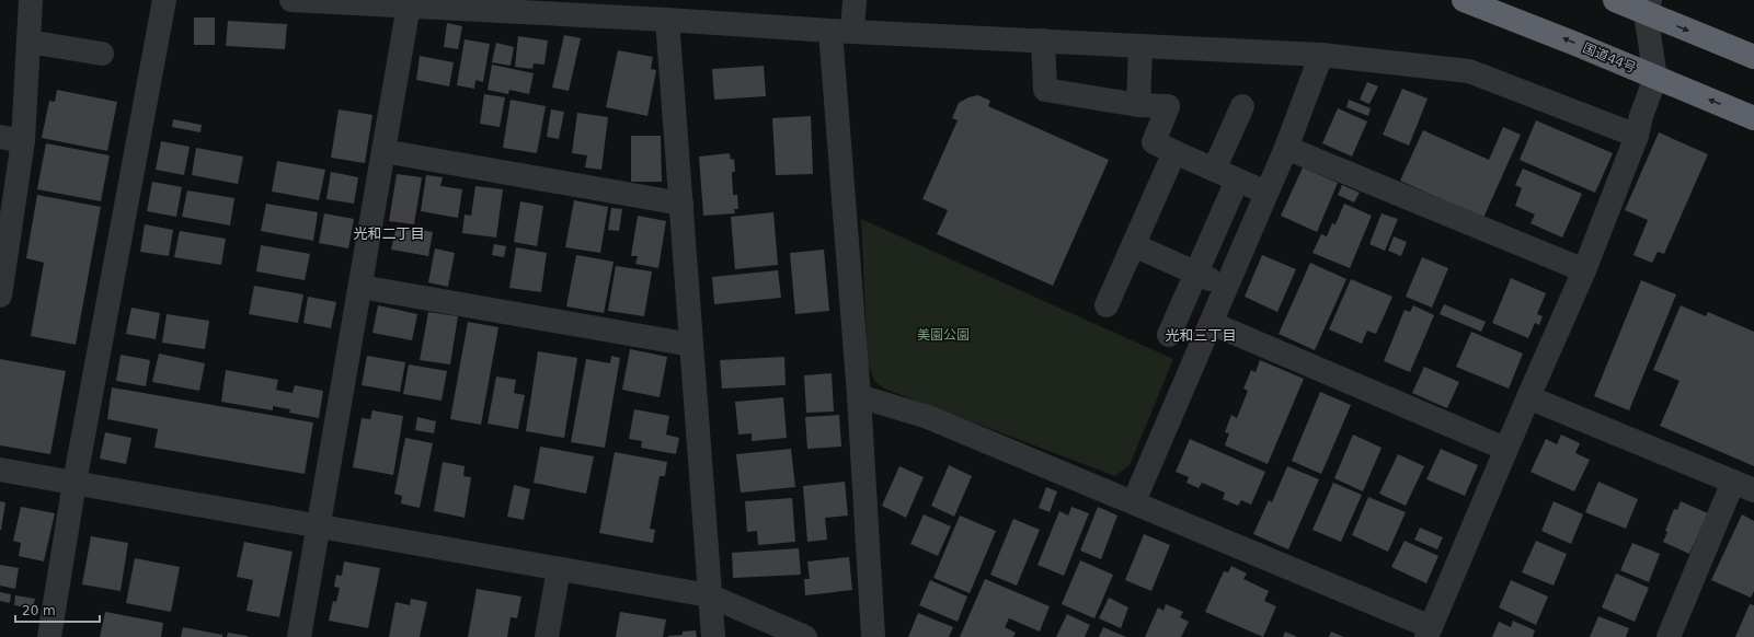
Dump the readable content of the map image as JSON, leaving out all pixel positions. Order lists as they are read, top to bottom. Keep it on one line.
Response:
{"streets":{"highway":["国道44号"]},"districts":["光和二丁目","光和三丁目"],"parks":["美園公園"],"scale_bar":"20 m"}
